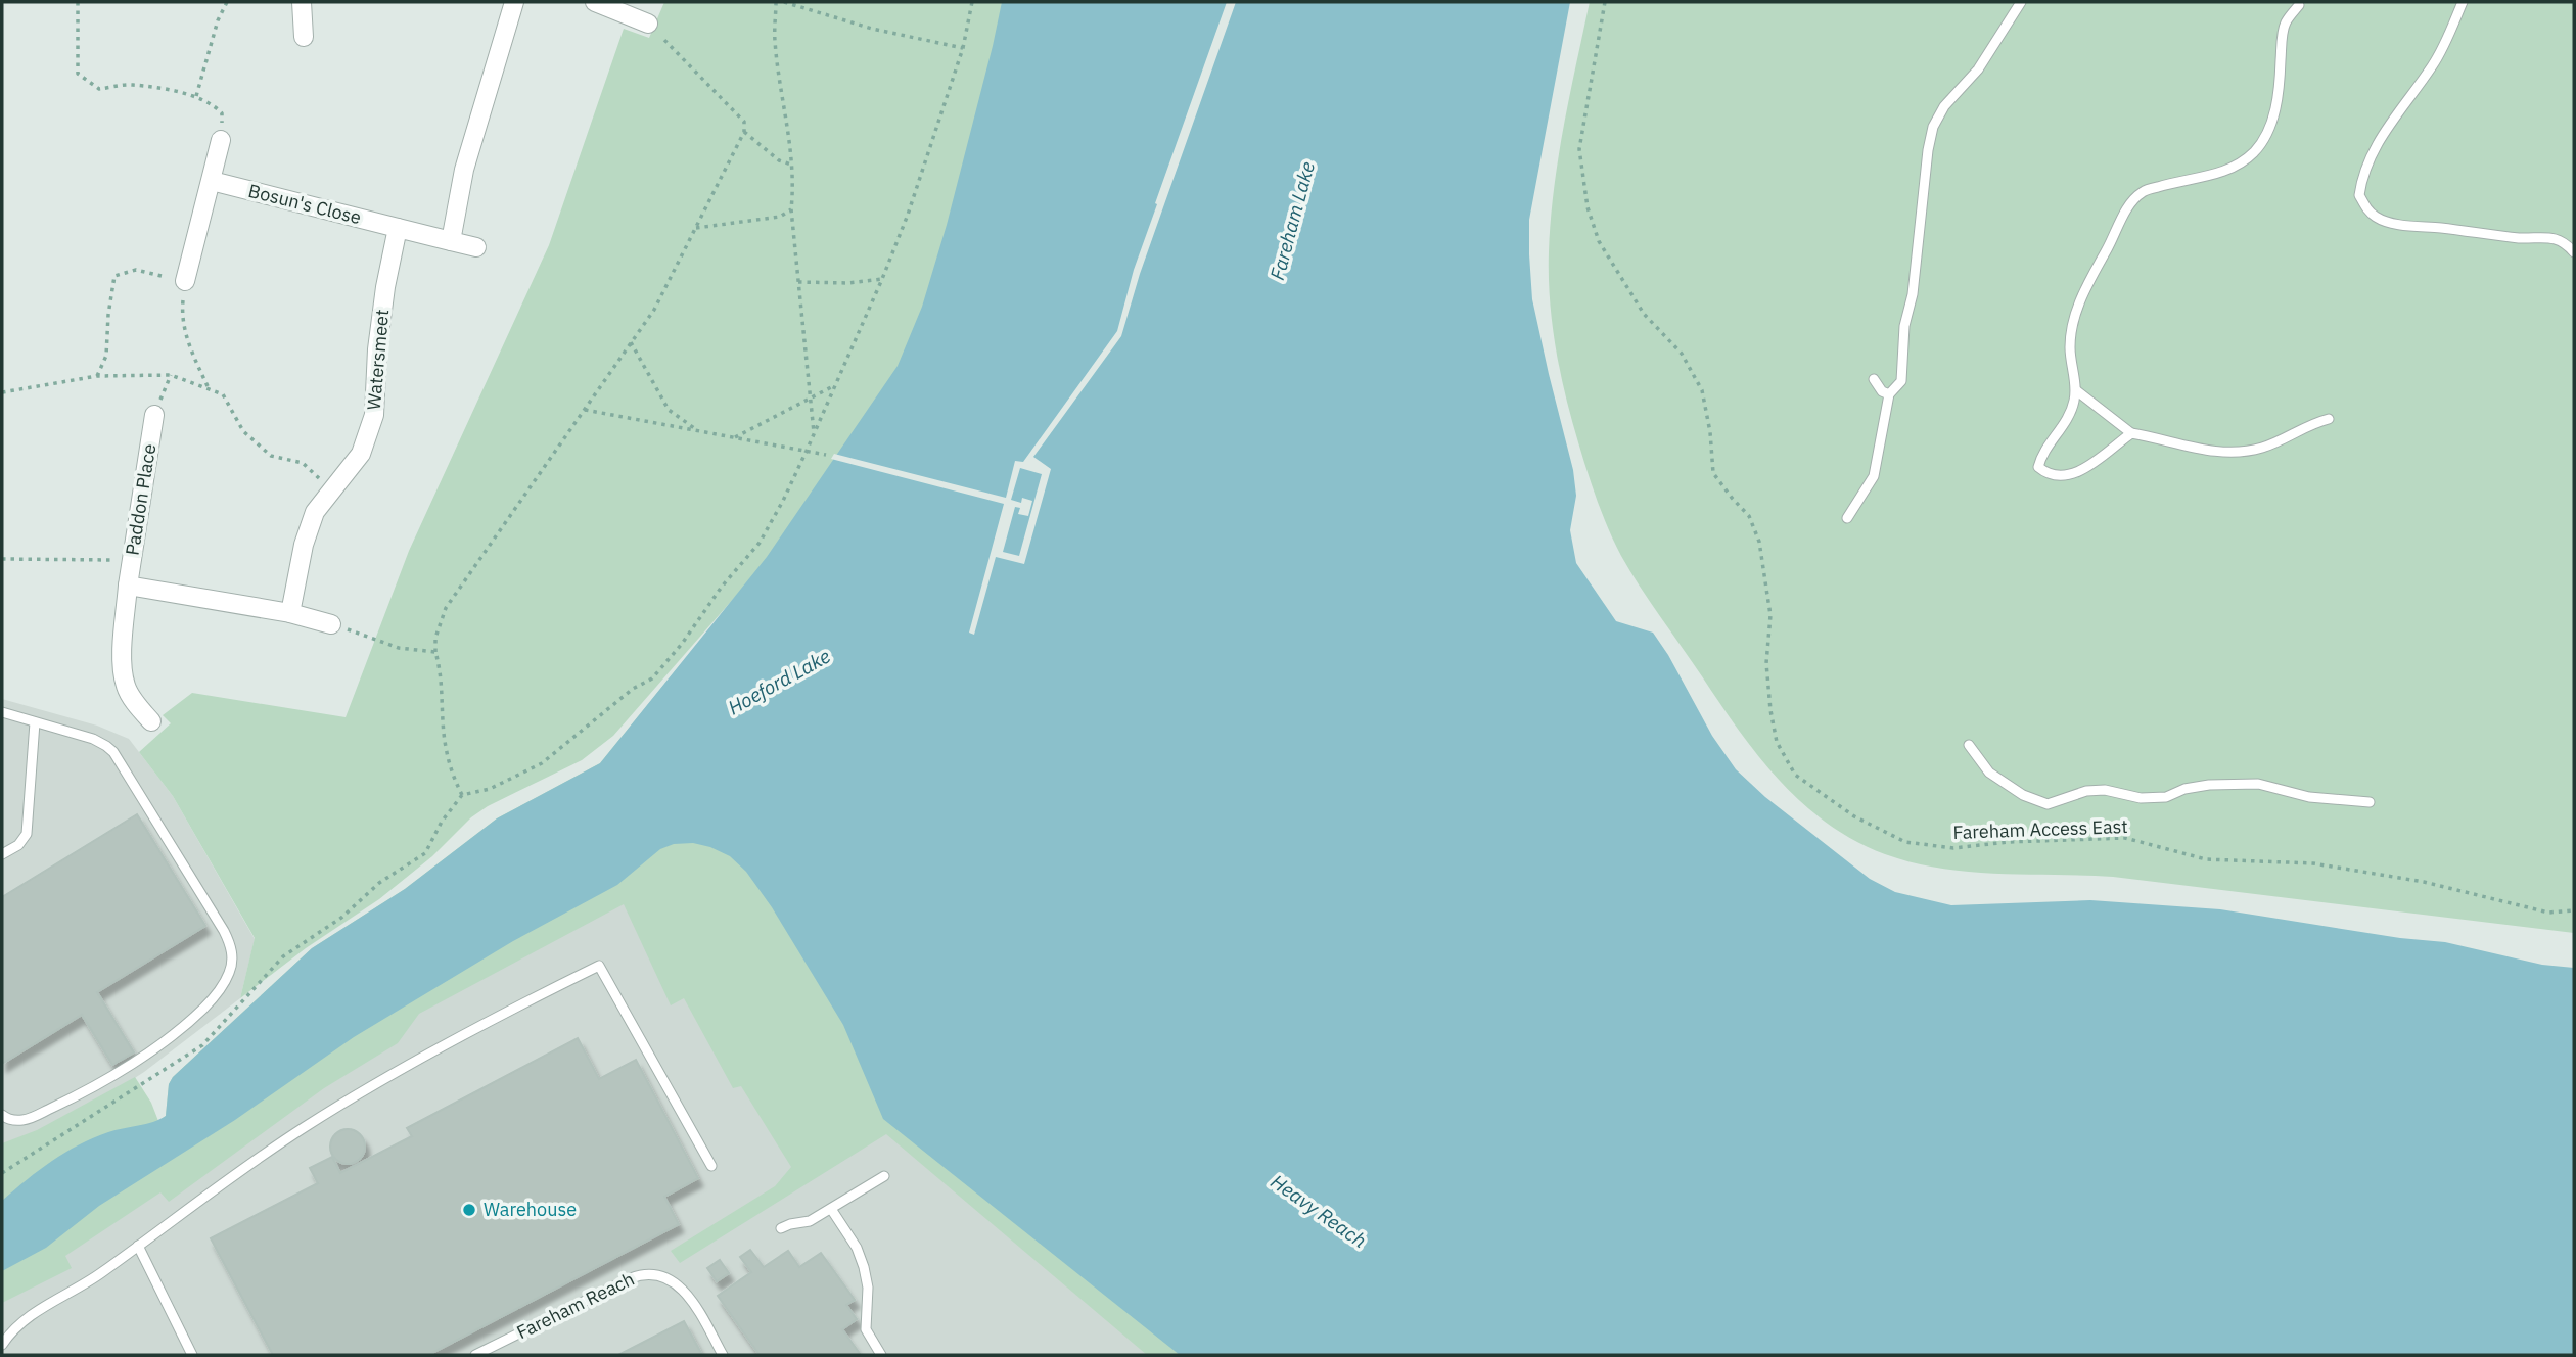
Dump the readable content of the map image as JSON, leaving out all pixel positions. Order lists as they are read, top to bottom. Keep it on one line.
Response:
{"streets":{"street":["Bosun's Close","Watersmeet","Paddon Place"],"lane":["Fareham Reach"],"path":["Fareham Access East"]},"crossings":[["Bosun's Close","Watersmeet"]],"water":["Fareham Lake","Hoeford Lake","Heavy Reach"],"places":["Warehouse"]}
